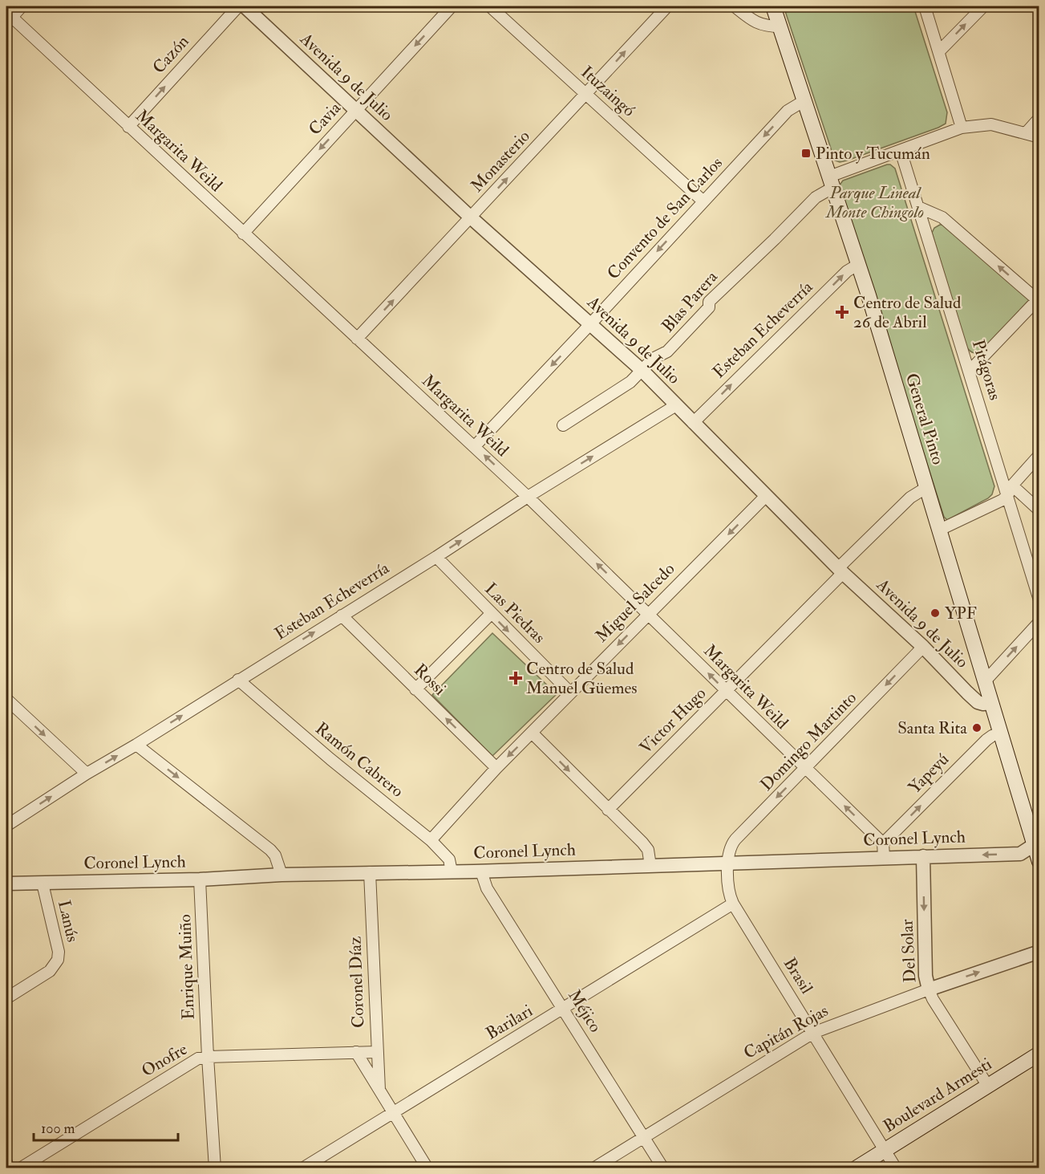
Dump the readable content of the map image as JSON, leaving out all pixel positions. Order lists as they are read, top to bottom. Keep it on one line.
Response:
{"streets":{"main road":["General Pinto","Boulevard Armesti"],"street":["Cazón","Avenida 9 de Julio","Ituzaingó","Cavia","Margarita Weild","Monasterio","Convento de San Carlos","Blas Parera","Esteban Echeverría","Pitágoras","Miguel Salcedo","Las Piedras","Rossi","Victor Hugo","Domingo Martinto","Ramón Cabrero","Yapeyú","Coronel Lynch","Lanús","Del Solar","Enrique Muiño","Brasil","Coronel Díaz","Méjico","Barilari","Capitán Rojas","Onofre"]},"crossings":[["Cazón","Margarita Weild"],["Avenida 9 de Julio","Cavia"],["Avenida 9 de Julio","Monasterio"],["Avenida 9 de Julio","Convento de San Carlos"],["Avenida 9 de Julio","Blas Parera"],["Avenida 9 de Julio","Esteban Echeverría"],["Avenida 9 de Julio","General Pinto"],["Avenida 9 de Julio","Miguel Salcedo"],["Avenida 9 de Julio","Victor Hugo"],["Avenida 9 de Julio","Domingo Martinto"],["Ituzaingó","Monasterio"],["Ituzaingó","Convento de San Carlos"],["Cavia","Margarita Weild"],["Margarita Weild","Monasterio"],["Margarita Weild","Convento de San Carlos"],["Margarita Weild","Esteban Echeverría"],["Margarita Weild","Miguel Salcedo"],["Margarita Weild","Victor Hugo"],["Margarita Weild","Domingo Martinto"],["Margarita Weild","Yapeyú"],["Convento de San Carlos","General Pinto"],["Blas Parera","Pitágoras"],["Blas Parera","General Pinto"],["Esteban Echeverría","General Pinto"],["Esteban Echeverría","Las Piedras"],["Esteban Echeverría","Rossi"],["Esteban Echeverría","Ramón Cabrero"],["General Pinto","Victor Hugo"],["General Pinto","Yapeyú"],["General Pinto","Coronel Lynch"],["Miguel Salcedo","Las Piedras"],["Miguel Salcedo","Rossi"],["Miguel Salcedo","Ramón Cabrero"],["Domingo Martinto","Coronel Lynch"],["Domingo Martinto","Brasil"],["Ramón Cabrero","Coronel Lynch"],["Coronel Lynch","Lanús"],["Coronel Lynch","Del Solar"],["Coronel Lynch","Enrique Muiño"],["Coronel Lynch","Brasil"],["Coronel Lynch","Coronel Díaz"],["Coronel Lynch","Méjico"],["Del Solar","Capitán Rojas"],["Del Solar","Boulevard Armesti"],["Enrique Muiño","Onofre"],["Brasil","Barilari"],["Brasil","Capitán Rojas"],["Brasil","Boulevard Armesti"],["Coronel Díaz","Barilari"],["Coronel Díaz","Onofre"],["Méjico","Barilari"],["Méjico","Capitán Rojas"]],"one_way":["Cazón","Cavia","Margarita Weild","Monasterio","Convento de San Carlos","Esteban Echeverría","Miguel Salcedo","Las Piedras","Rossi","Domingo Martinto","Yapeyú","Del Solar"],"parks":["Parque Lineal Monte Chingolo"],"places":{"transit":["Pinto y Tucumán"],"health":["Centro de Salud 26 de Abril","Centro de Salud Manuel Güemes"],"other":["YPF","Santa Rita"]},"scale_bar":"100 m"}
